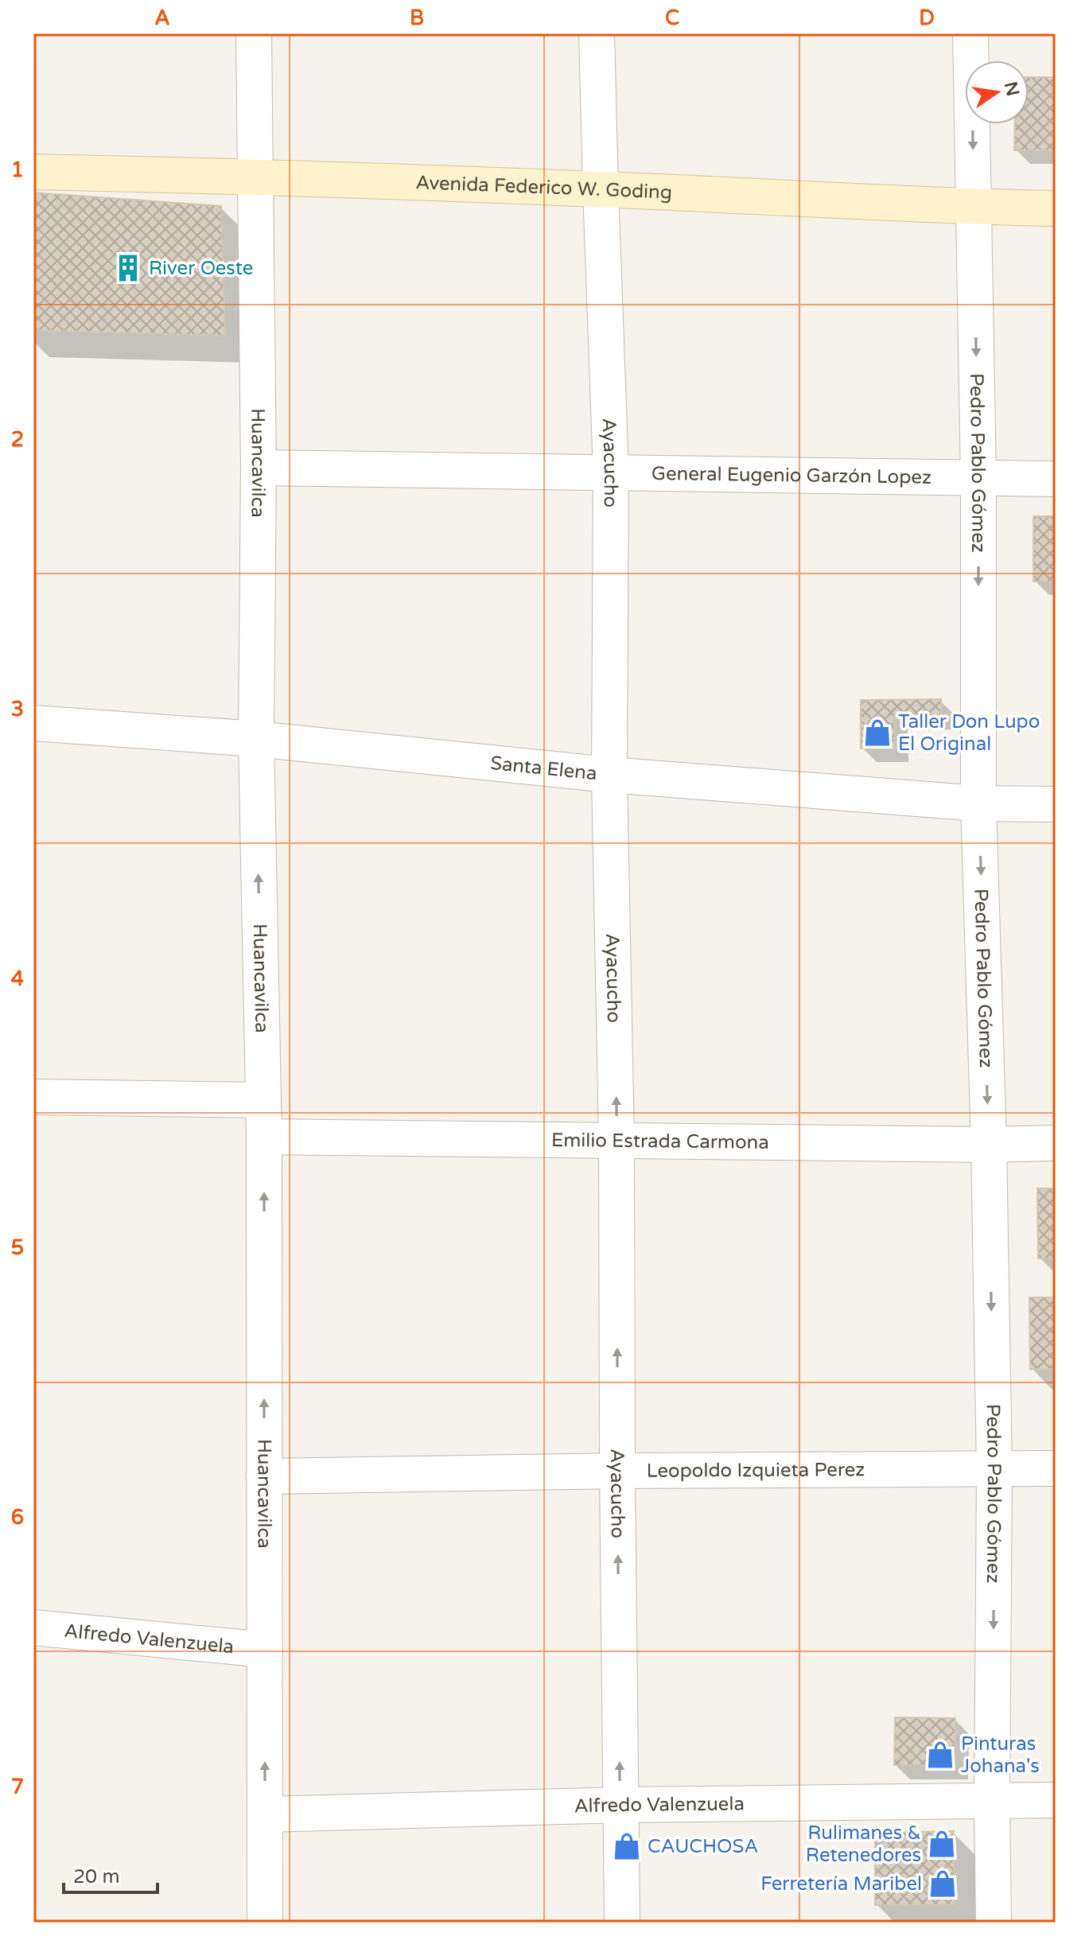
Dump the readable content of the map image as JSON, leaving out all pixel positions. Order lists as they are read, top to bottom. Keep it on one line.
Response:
{"streets":{"street":["Avenida Federico W. Goding","Ayacucho","Huancavilca","Pedro Pablo Gómez","General Eugenio Garzón Lopez","Santa Elena","Emilio Estrada Carmona","Leopoldo Izquieta Perez","Alfredo Valenzuela"]},"crossings":[["Avenida Federico W. Goding","Ayacucho"],["Avenida Federico W. Goding","Huancavilca"],["Avenida Federico W. Goding","Pedro Pablo Gómez"],["Ayacucho","General Eugenio Garzón Lopez"],["Ayacucho","Santa Elena"],["Ayacucho","Emilio Estrada Carmona"],["Ayacucho","Leopoldo Izquieta Perez"],["Ayacucho","Alfredo Valenzuela"],["Huancavilca","General Eugenio Garzón Lopez"],["Huancavilca","Santa Elena"],["Huancavilca","Emilio Estrada Carmona"],["Huancavilca","Leopoldo Izquieta Perez"],["Huancavilca","Alfredo Valenzuela"],["Pedro Pablo Gómez","General Eugenio Garzón Lopez"],["Pedro Pablo Gómez","Santa Elena"],["Pedro Pablo Gómez","Emilio Estrada Carmona"],["Pedro Pablo Gómez","Leopoldo Izquieta Perez"],["Pedro Pablo Gómez","Alfredo Valenzuela"]],"one_way":["Ayacucho","Huancavilca","Pedro Pablo Gómez"],"places":{"building":["River Oeste"],"shop":["Taller Don Lupo El Original","Pinturas Johana's","Rulimanes & Retenedores","CAUCHOSA","Ferretería Maribel"]},"scale_bar":"20 m","north":"right","grid":{"columns":["A","B","C","D"],"rows":["1","2","3","4","5","6","7"]}}
